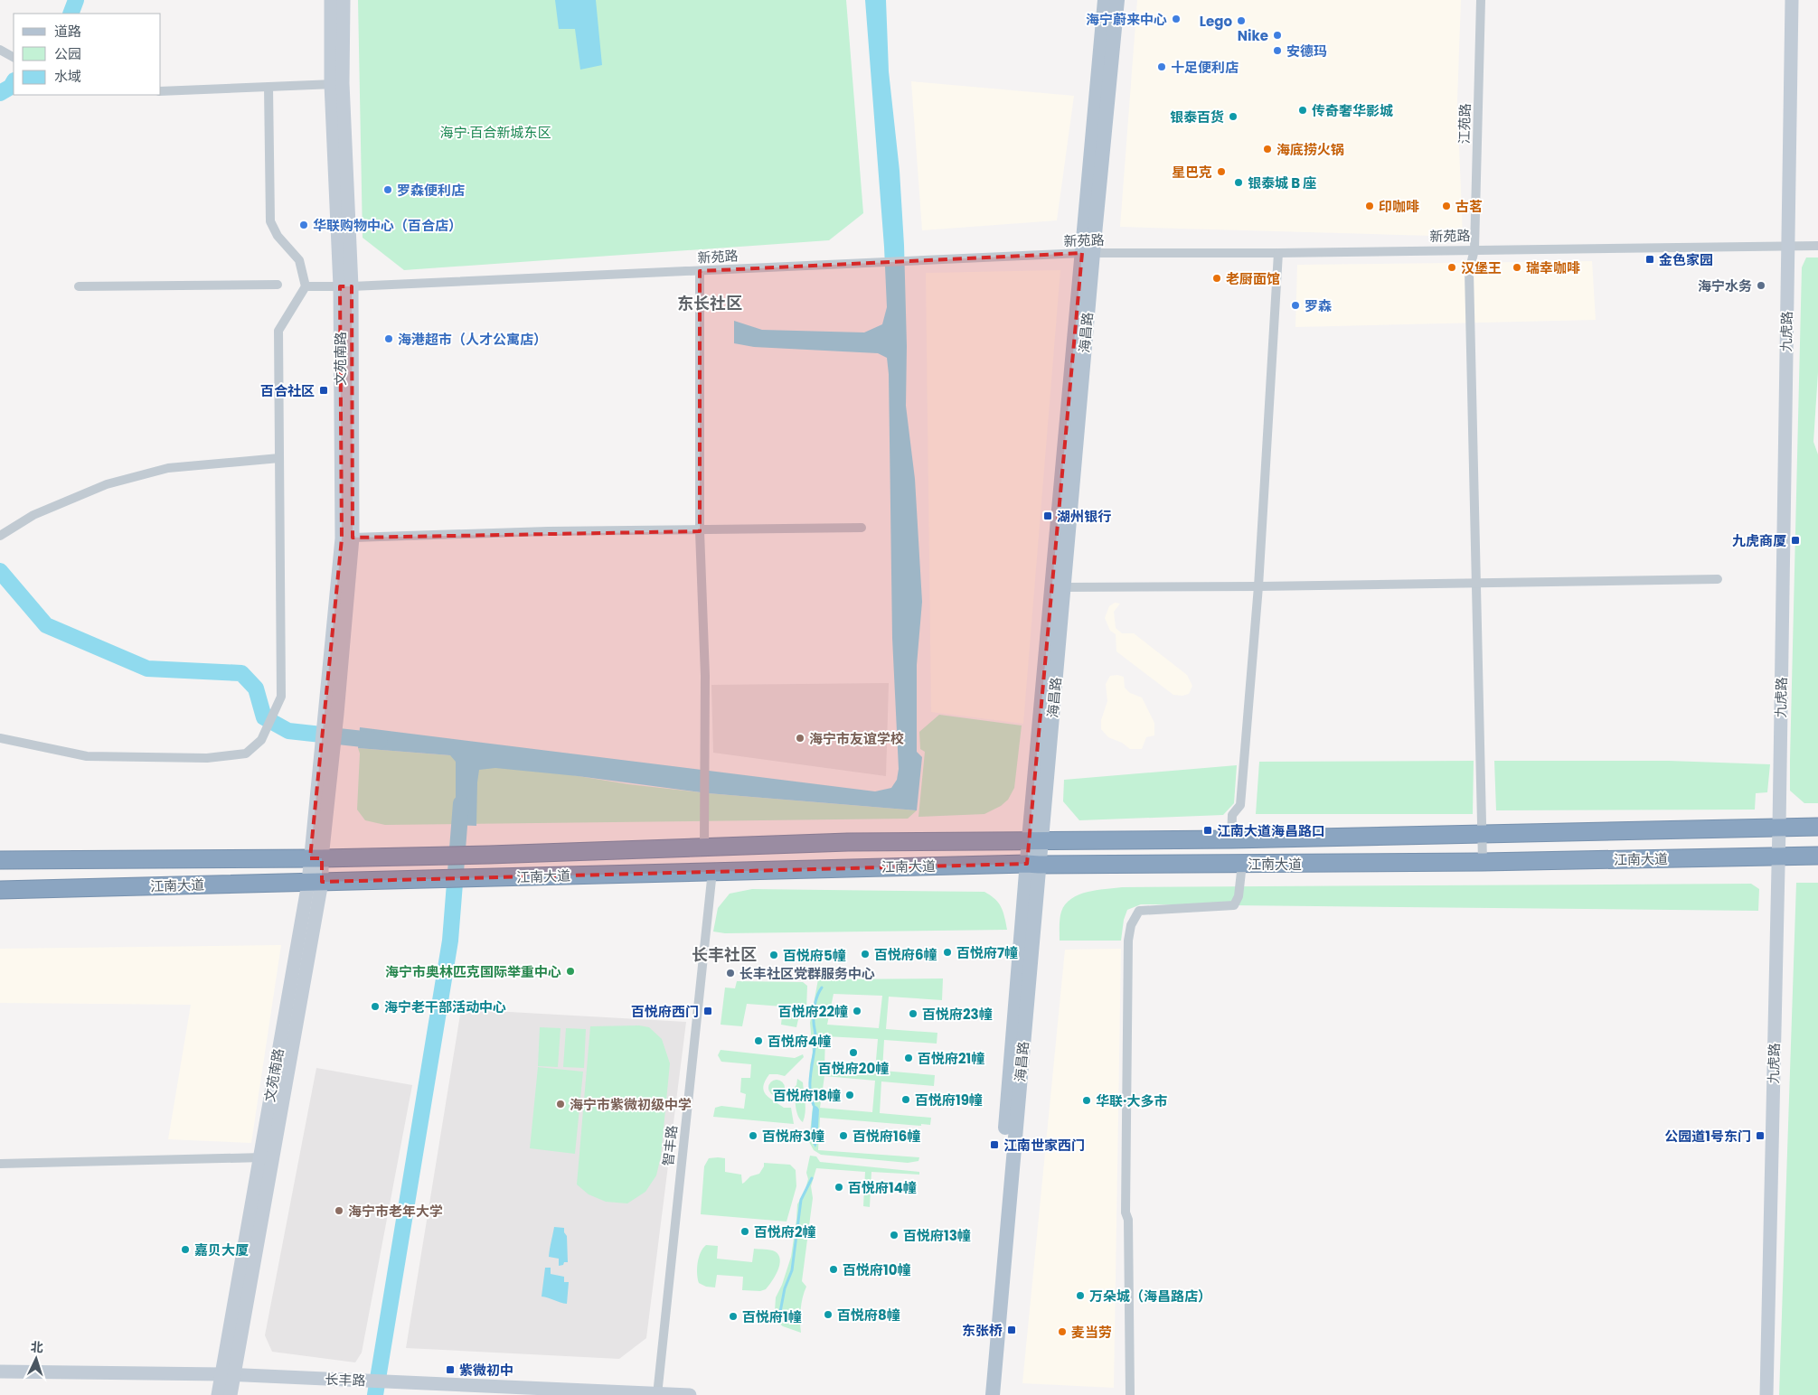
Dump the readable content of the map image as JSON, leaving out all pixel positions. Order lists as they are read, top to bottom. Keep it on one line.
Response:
{"streets":{"highway":["江南大道"],"main road":["海昌路"],"street":["江苑路","新苑路","九虎路","文苑南路","智丰路","长丰路"]},"crossings":[["江苑路","新苑路"],["江苑路","江南大道"],["新苑路","九虎路"],["新苑路","海昌路"],["新苑路","文苑南路"],["九虎路","江南大道"],["海昌路","江南大道"],["文苑南路","江南大道"],["文苑南路","长丰路"],["江南大道","智丰路"],["智丰路","长丰路"]],"districts":["东长社区","长丰社区"],"parks":["海宁·百合新城东区"],"places":{"other":["海宁蔚来中心","Lego","Nike","安德玛","十足便利店","传奇奢华影城","银泰百货","海底捞火锅","星巴克","银泰城 B 座","罗森便利店","印咖啡","古茗","华联购物中心（百合店）","汉堡王","瑞幸咖啡","老厨面馆","海宁水务","罗森","海港超市（人才公寓店）","海宁市友谊学校","百悦府7幢","百悦府6幢","百悦府5幢","海宁市奥林匹克国际举重中心","长丰社区党群服务中心","海宁老干部活动中心","百悦府22幢","百悦府23幢","百悦府4幢","百悦府20幢","百悦府21幢","百悦府18幢","百悦府19幢","华联·大多市","海宁市紫微初级中学","百悦府3幢","百悦府16幢","百悦府14幢","海宁市老年大学","百悦府2幢","百悦府13幢","嘉贝大厦","百悦府10幢","万朵城（海昌路店）","百悦府8幢","百悦府1幢","麦当劳"],"transit":["金色家园","百合社区","湖州银行","九虎商厦","江南大道海昌路口","百悦府西门","公园道1号东门","江南世家西门","东张桥","紫微初中"]},"legend":["道路","公园","水域"],"north":"top"}
